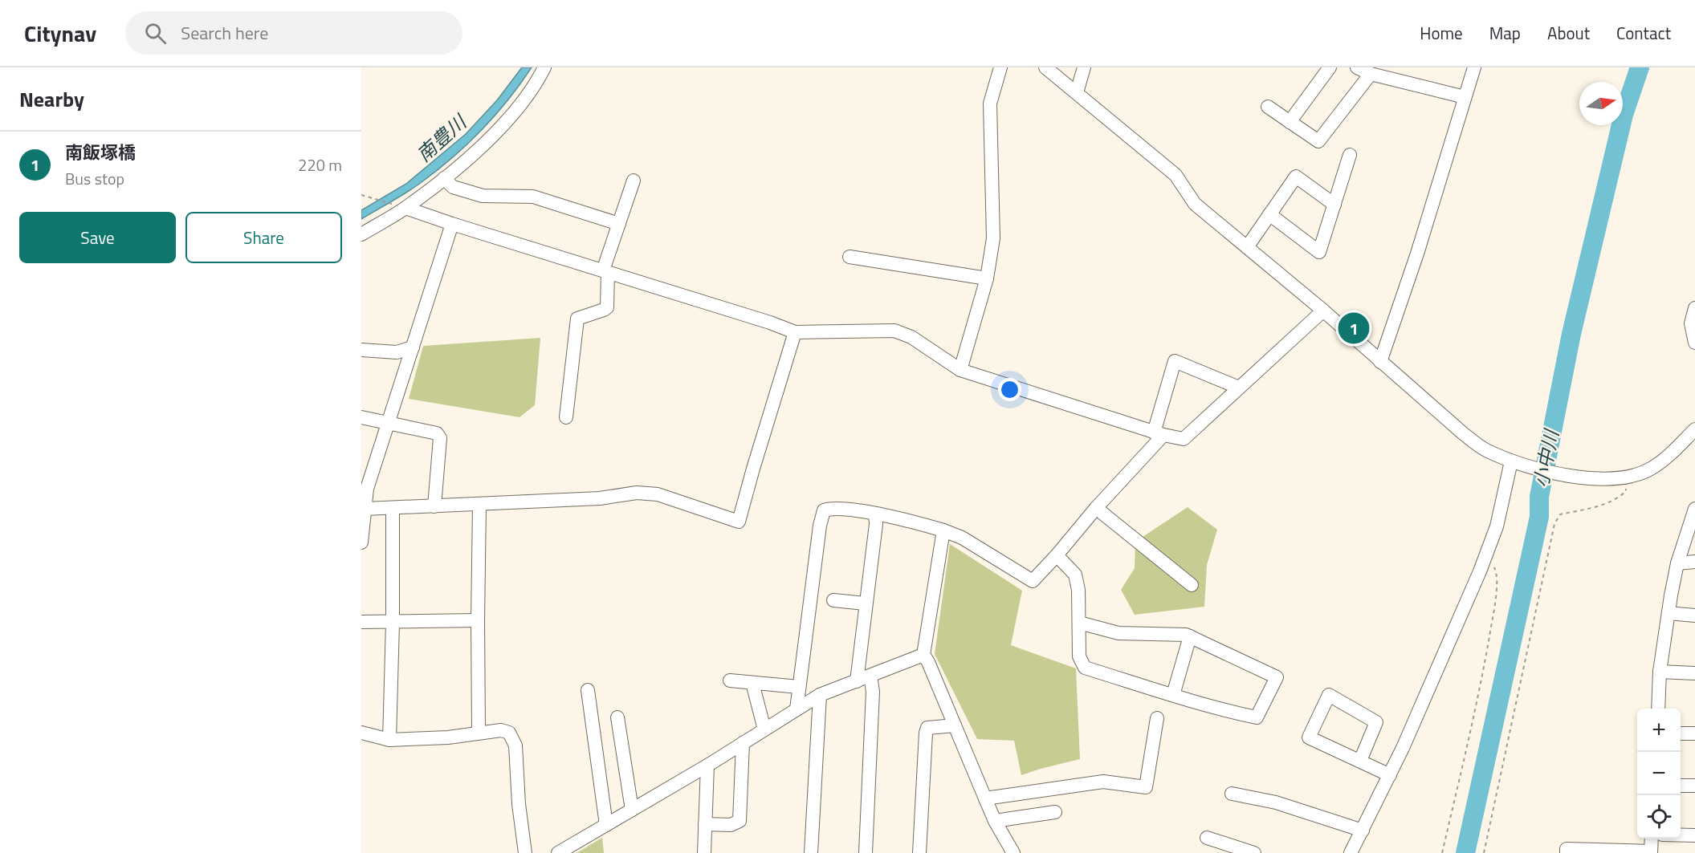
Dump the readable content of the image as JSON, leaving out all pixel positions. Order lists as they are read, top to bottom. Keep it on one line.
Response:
{"water":["南豊川","小中川"],"north":"right","page":{"header":"Citynav","search":"Search here","nav":["Home","Map","About","Contact"],"heading":"Nearby","list":[{"mark":"1","name":"南飯塚橋","note":"Bus stop","value":"220 m"}],"buttons":["Save","Share"],"pins":"1","map_buttons":["+","−"]}}
